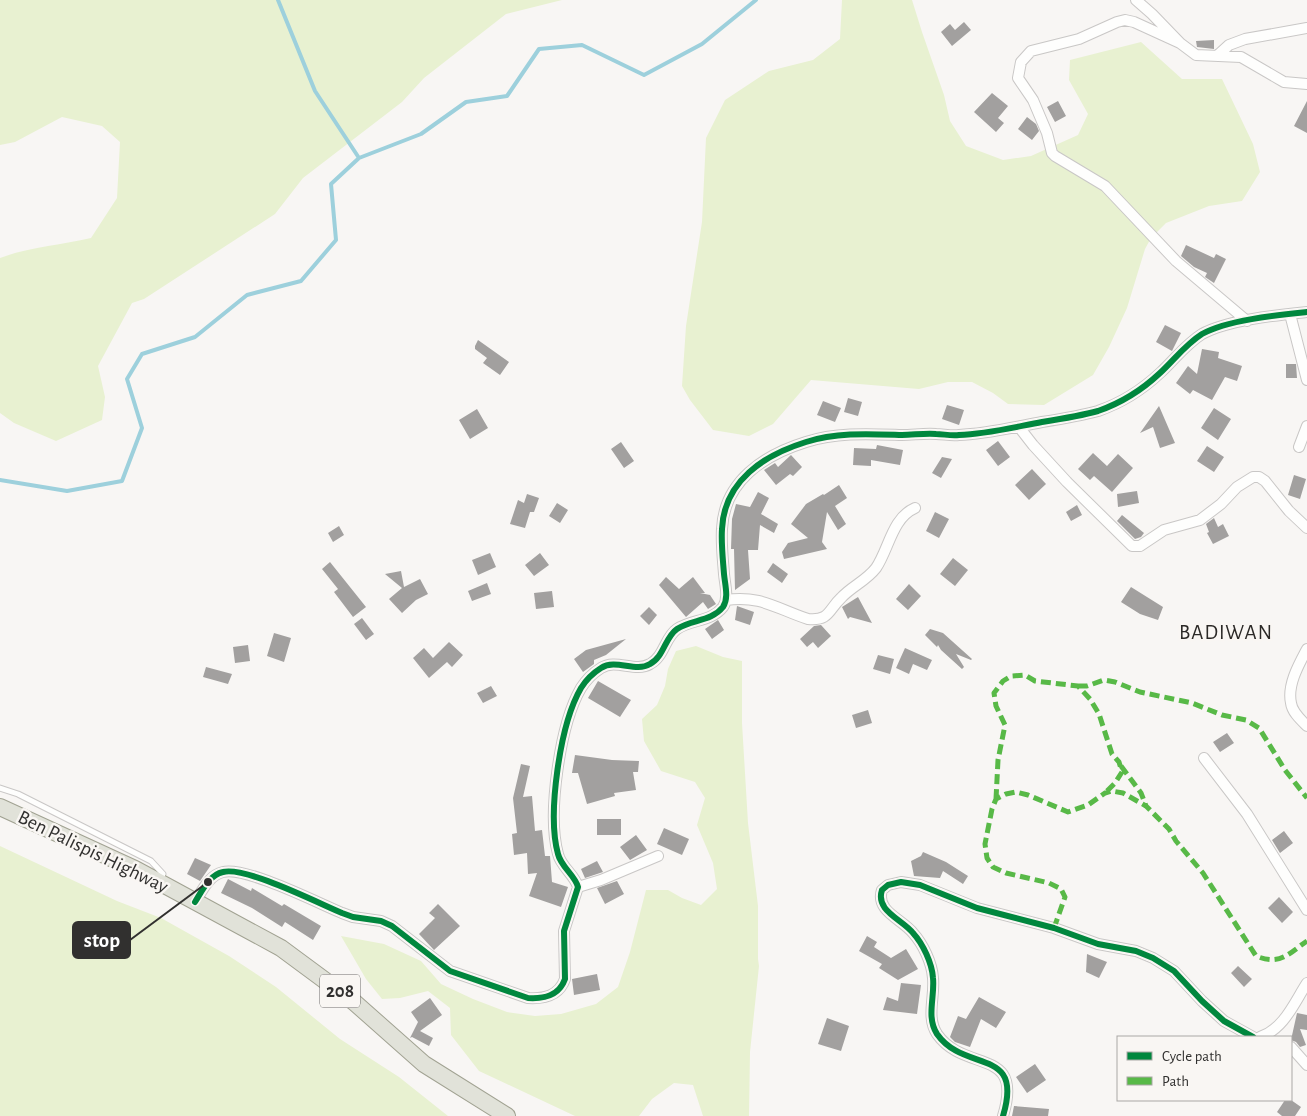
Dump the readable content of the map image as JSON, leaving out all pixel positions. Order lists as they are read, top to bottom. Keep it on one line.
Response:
{"streets":{"main road":["Ben Palispis Highway","208"]},"districts":["BADIWAN"],"places":["stop"],"legend":["Cycle path","Path"]}
